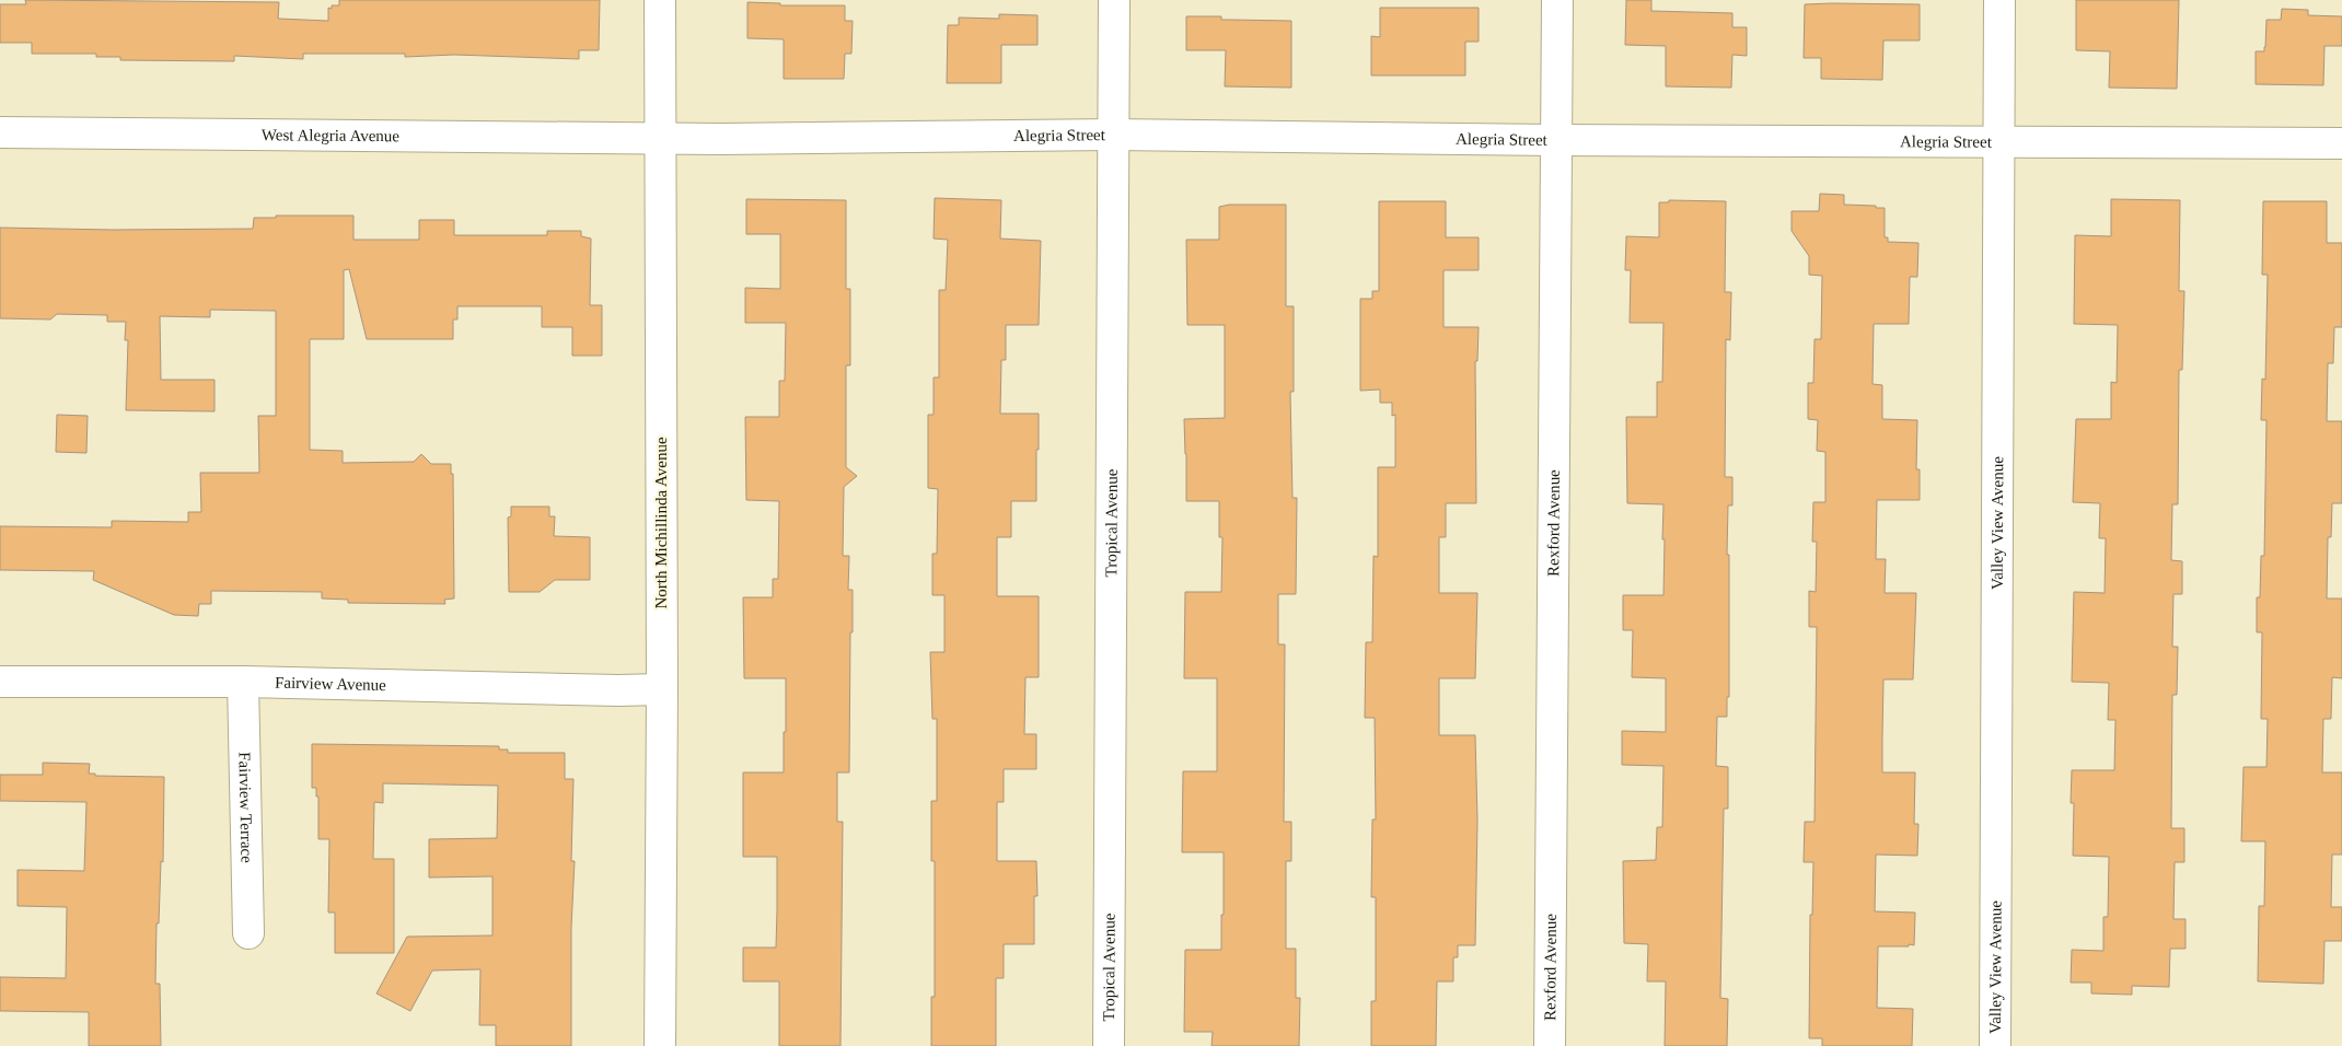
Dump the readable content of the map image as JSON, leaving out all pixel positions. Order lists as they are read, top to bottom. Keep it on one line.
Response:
{"streets":{"street":["West Alegria Avenue","Alegria Street","North Michillinda Avenue","Tropical Avenue","Rexford Avenue","Valley View Avenue","Fairview Avenue","Fairview Terrace"]},"crossings":[["West Alegria Avenue","Alegria Street"],["West Alegria Avenue","North Michillinda Avenue"],["Alegria Street","North Michillinda Avenue"],["Alegria Street","Tropical Avenue"],["Alegria Street","Rexford Avenue"],["Alegria Street","Valley View Avenue"],["North Michillinda Avenue","Fairview Avenue"],["Fairview Avenue","Fairview Terrace"]]}
